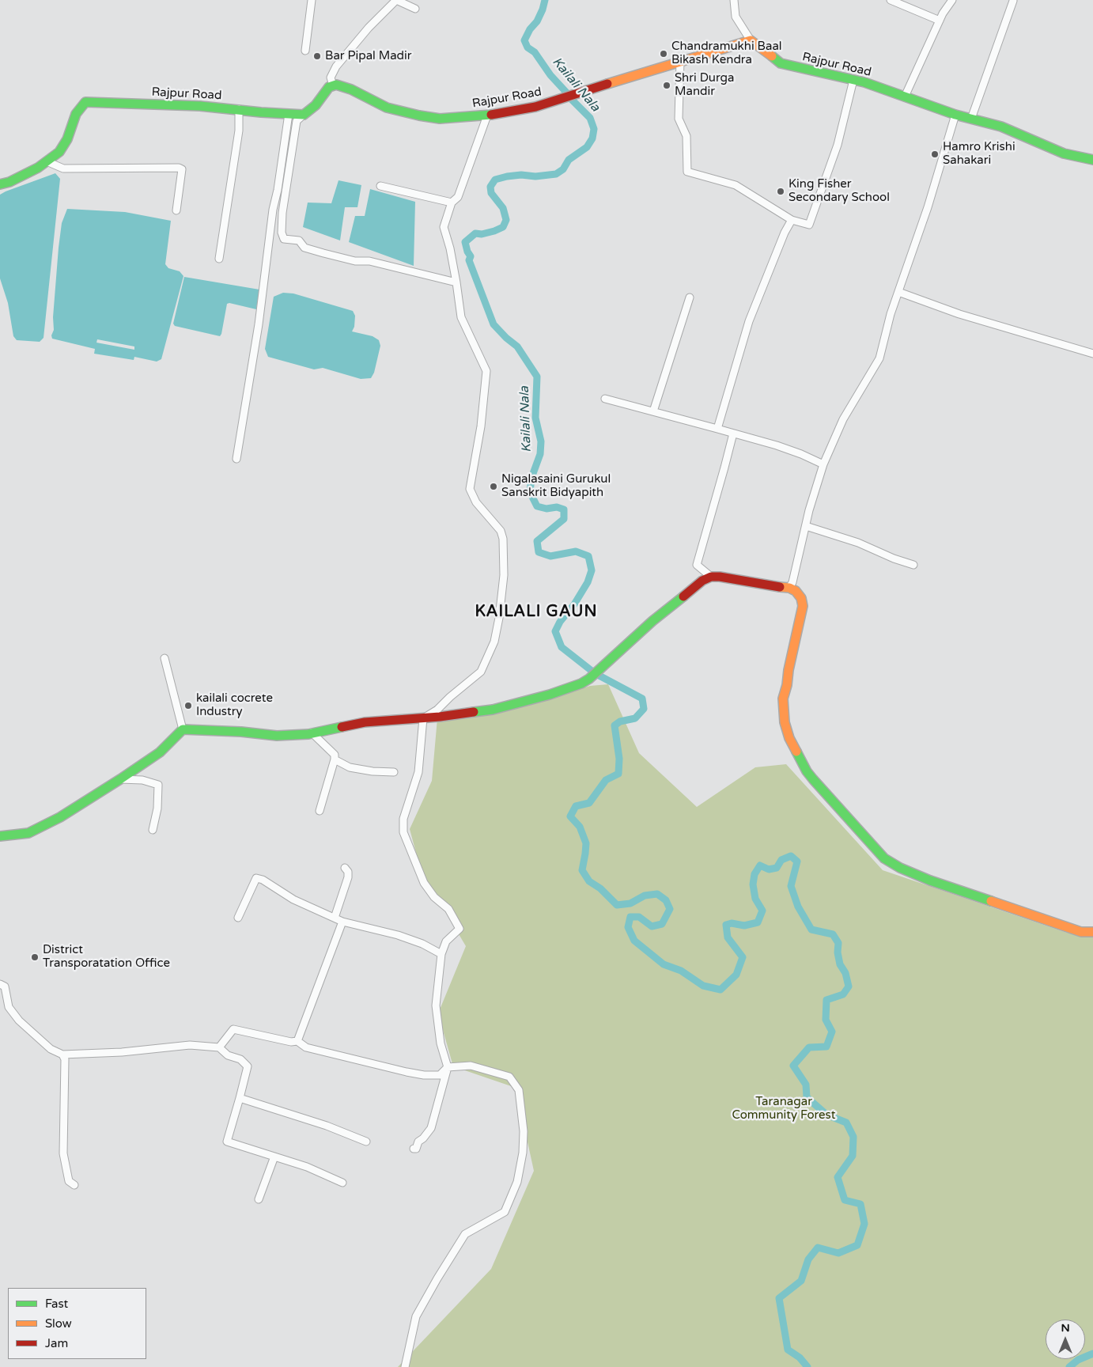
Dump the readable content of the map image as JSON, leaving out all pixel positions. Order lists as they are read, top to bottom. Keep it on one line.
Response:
{"streets":{"street":["Rajpur Road"]},"districts":["KAILALI GAUN"],"water":["Kailali Nala"],"parks":["Taranagar Community Forest"],"places":["Chandramukhi Baal Bikash Kendra","Bar Pipal Madir","Shri Durga Mandir","Hamro Krishi Sahakari","King Fisher Secondary School","Nigalasaini Gurukul Sanskrit Bidyapith","kailali cocrete Industry","District Transporatation Office"],"legend":["Fast","Slow","Jam"],"north":"top"}
